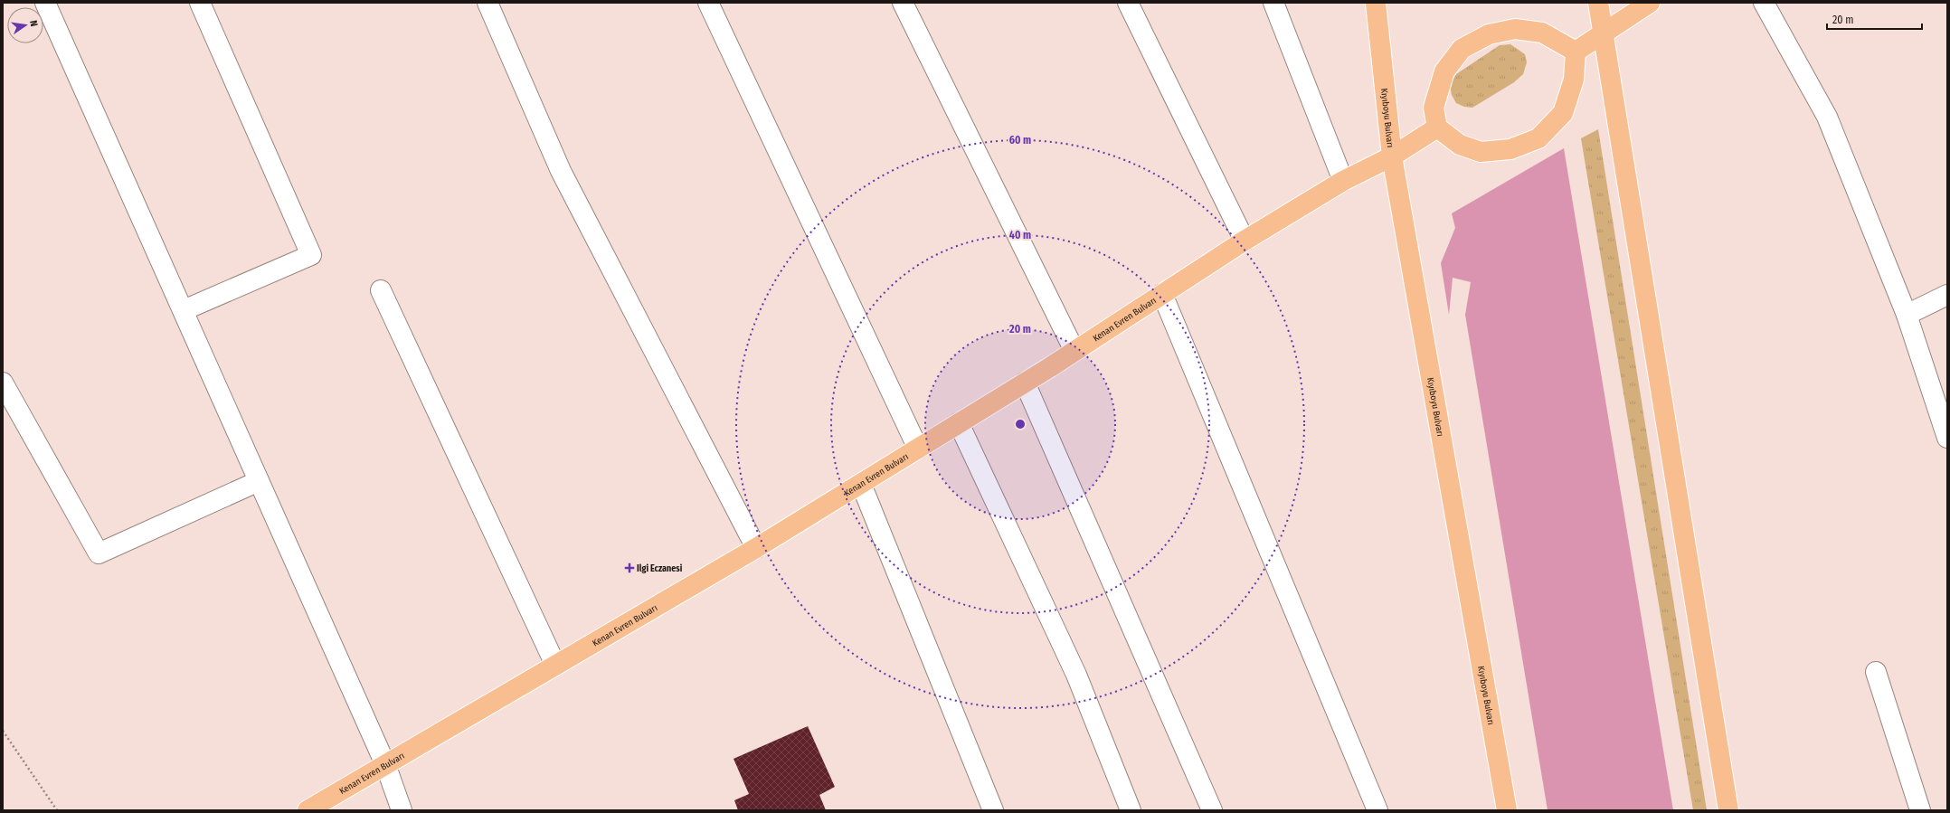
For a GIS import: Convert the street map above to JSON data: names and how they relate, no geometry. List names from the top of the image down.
{
  "streets": {
    "main road": ["Kıyıboyu Bulvarı", "Kenan Evren Bulvarı"]
  },
  "crossings": [
    ["Kıyıboyu Bulvarı", "Kenan Evren Bulvarı"]
  ],
  "places": {
    "health": ["Ilgi Eczanesi"]
  },
  "scale_bar": "20 m",
  "north": "right",
  "rings": ["60 m", "40 m", "20 m"]
}
